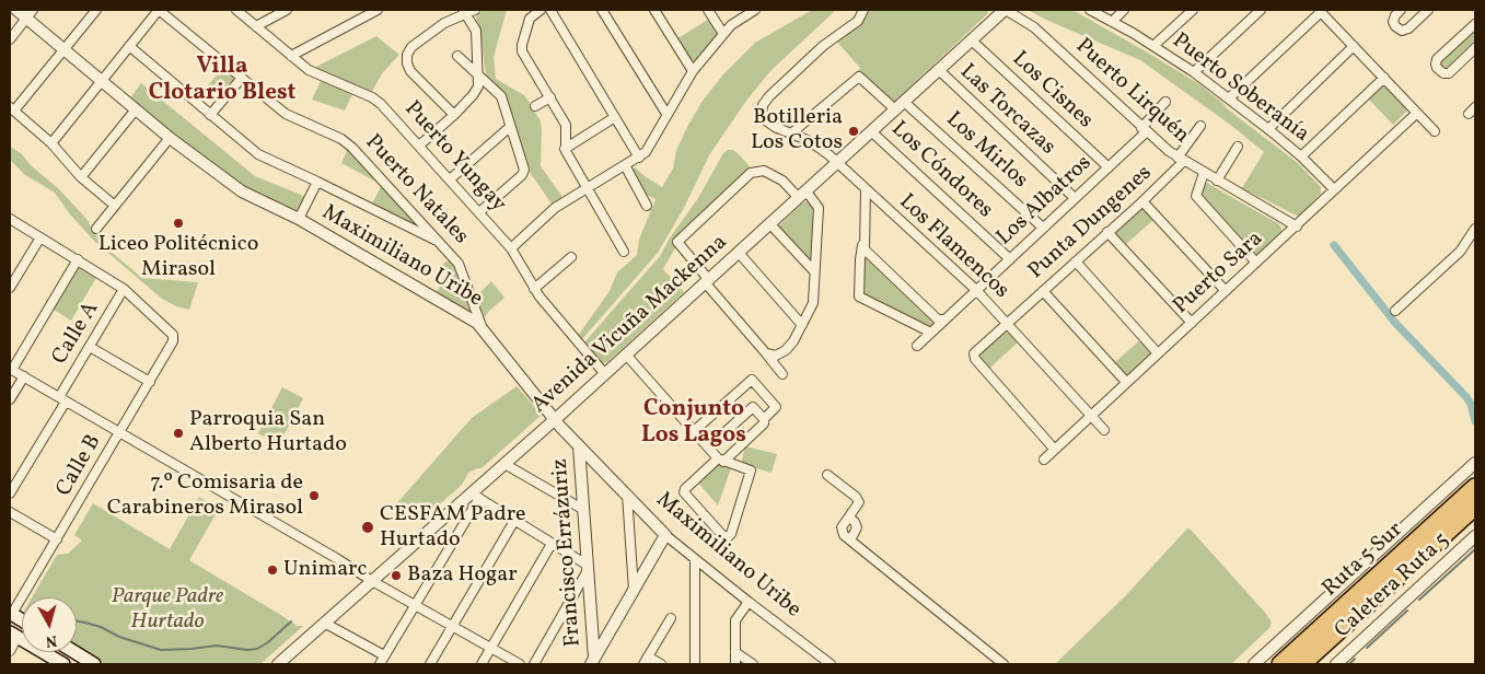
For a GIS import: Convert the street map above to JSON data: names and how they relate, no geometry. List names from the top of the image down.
{
  "streets": {
    "highway": ["Ruta 5 Sur"],
    "street": [
      "Puerto Soberanía",
      "Los Cisnes",
      "Puerto Lirquén",
      "Las Torcazas",
      "Los Mirlos",
      "Puerto Yungay",
      "Los Cóndores",
      "Puerto Natales",
      "Los Albatros",
      "Punta Dungenes",
      "Los Flamencos",
      "Maximiliano Uribe",
      "Puerto Sara",
      "Avenida Vicuña Mackenna",
      "Calle A",
      "Calle B",
      "Francisco Errázuriz",
      "Caletera Ruta 5"
    ]
  },
  "crossings": [
    ["Puerto Soberanía", "Puerto Sara"],
    ["Los Cisnes", "Los Albatros"],
    ["Los Cisnes", "Avenida Vicuña Mackenna"],
    ["Puerto Lirquén", "Los Albatros"],
    ["Puerto Lirquén", "Punta Dungenes"],
    ["Puerto Lirquén", "Puerto Sara"],
    ["Puerto Lirquén", "Avenida Vicuña Mackenna"],
    ["Las Torcazas", "Los Albatros"],
    ["Las Torcazas", "Avenida Vicuña Mackenna"],
    ["Los Mirlos", "Los Albatros"],
    ["Los Mirlos", "Avenida Vicuña Mackenna"],
    ["Puerto Yungay", "Avenida Vicuña Mackenna"],
    ["Los Cóndores", "Los Albatros"],
    ["Los Cóndores", "Avenida Vicuña Mackenna"],
    ["Puerto Natales", "Maximiliano Uribe"],
    ["Los Albatros", "Los Flamencos"],
    ["Punta Dungenes", "Los Flamencos"],
    ["Punta Dungenes", "Puerto Sara"],
    ["Los Flamencos", "Puerto Sara"],
    ["Los Flamencos", "Avenida Vicuña Mackenna"],
    ["Maximiliano Uribe", "Avenida Vicuña Mackenna"],
    ["Maximiliano Uribe", "Francisco Errázuriz"],
    ["Calle A", "Calle B"]
  ],
  "districts": ["Villa Clotario Blest", "Conjunto Los Lagos"],
  "parks": ["Parque Padre Hurtado"],
  "places": [
    "Botilleria Los Cotos",
    "Liceo Politécnico Mirasol",
    "Parroquia San Alberto Hurtado",
    "7.º Comisaria de Carabineros Mirasol",
    "CESFAM Padre Hurtado",
    "Unimarc",
    "Baza Hogar"
  ],
  "north": "bottom"
}
